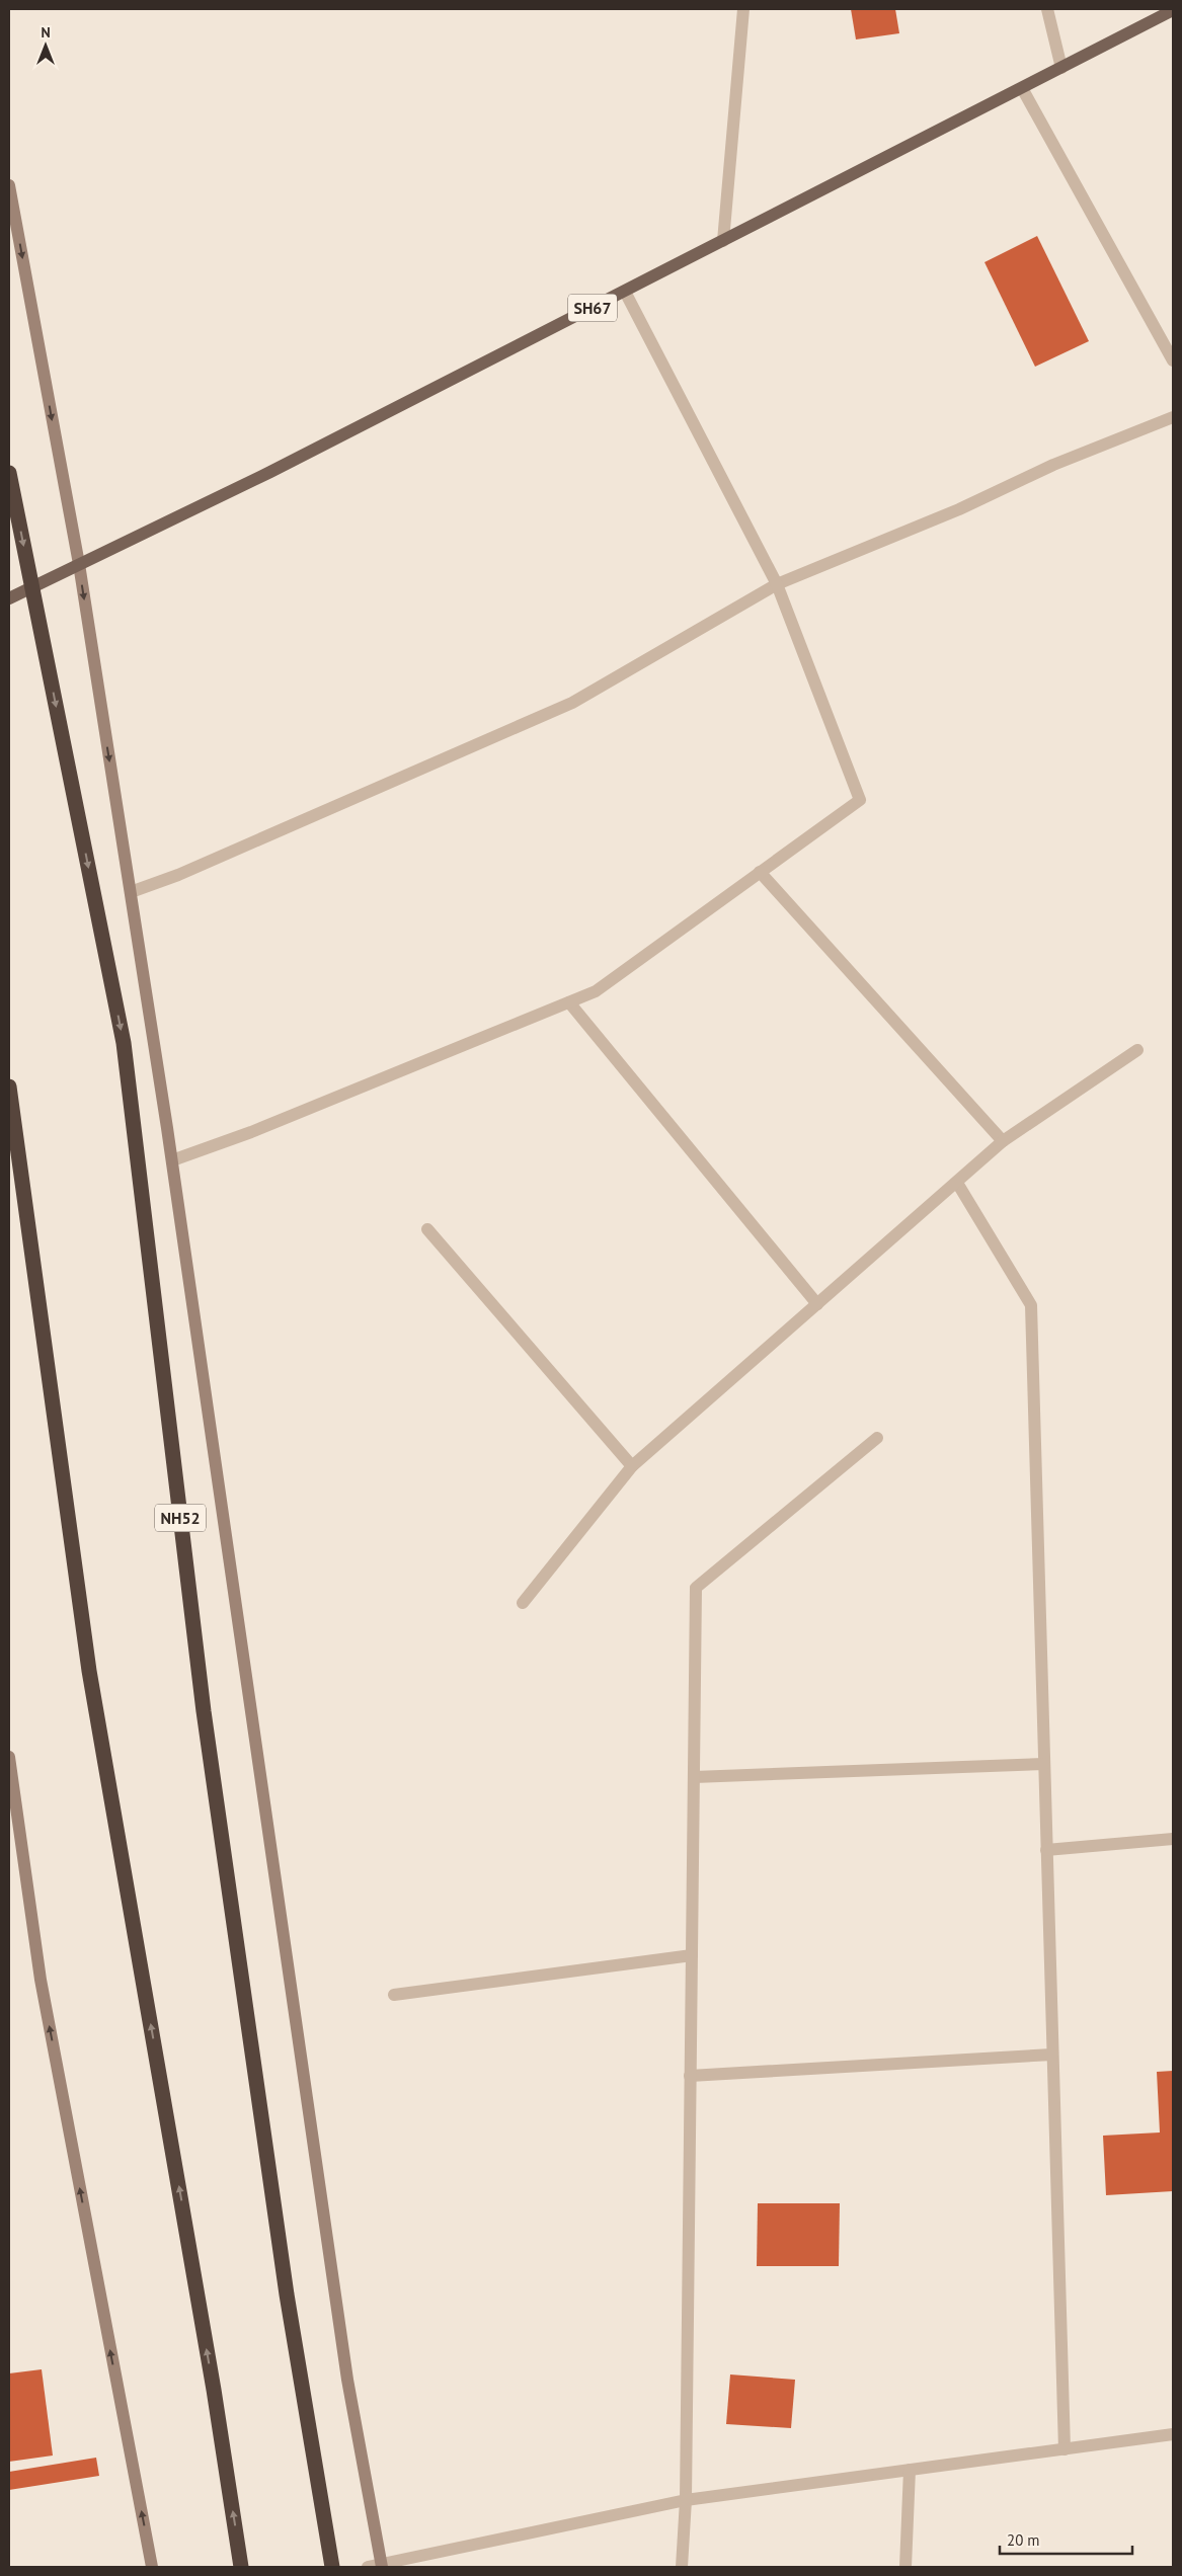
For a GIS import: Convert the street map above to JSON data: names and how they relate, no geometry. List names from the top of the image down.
{
  "streets": {
    "highway": ["NH52"],
    "main road": ["SH67"]
  },
  "scale_bar": "20 m",
  "north": "top"
}
